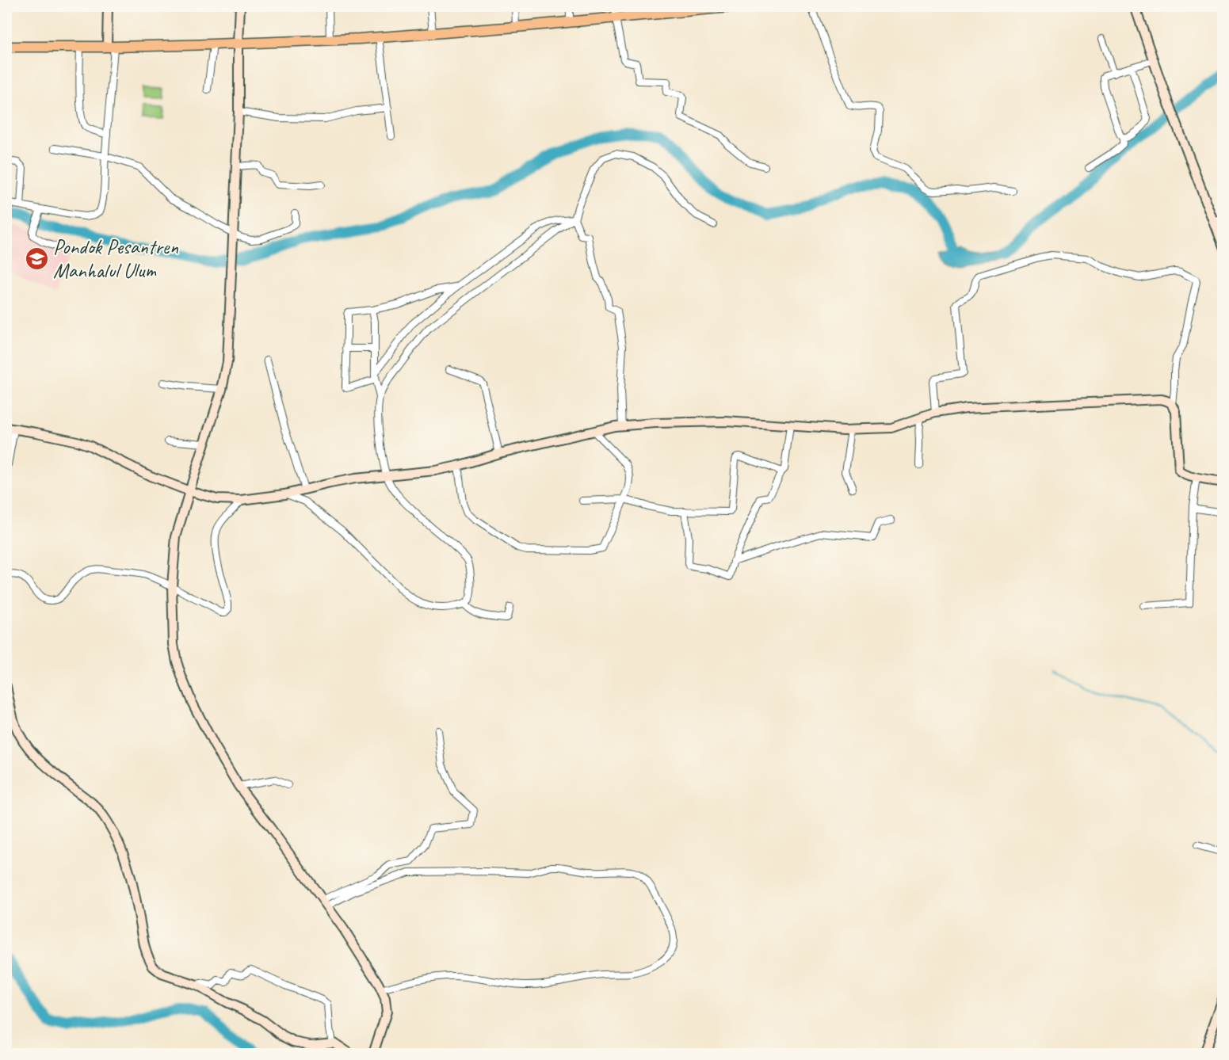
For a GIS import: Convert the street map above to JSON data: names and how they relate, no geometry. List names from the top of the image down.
{
  "places": {
    "school or university": ["Pondok Pesantren Manhalul Ulum"]
  }
}
